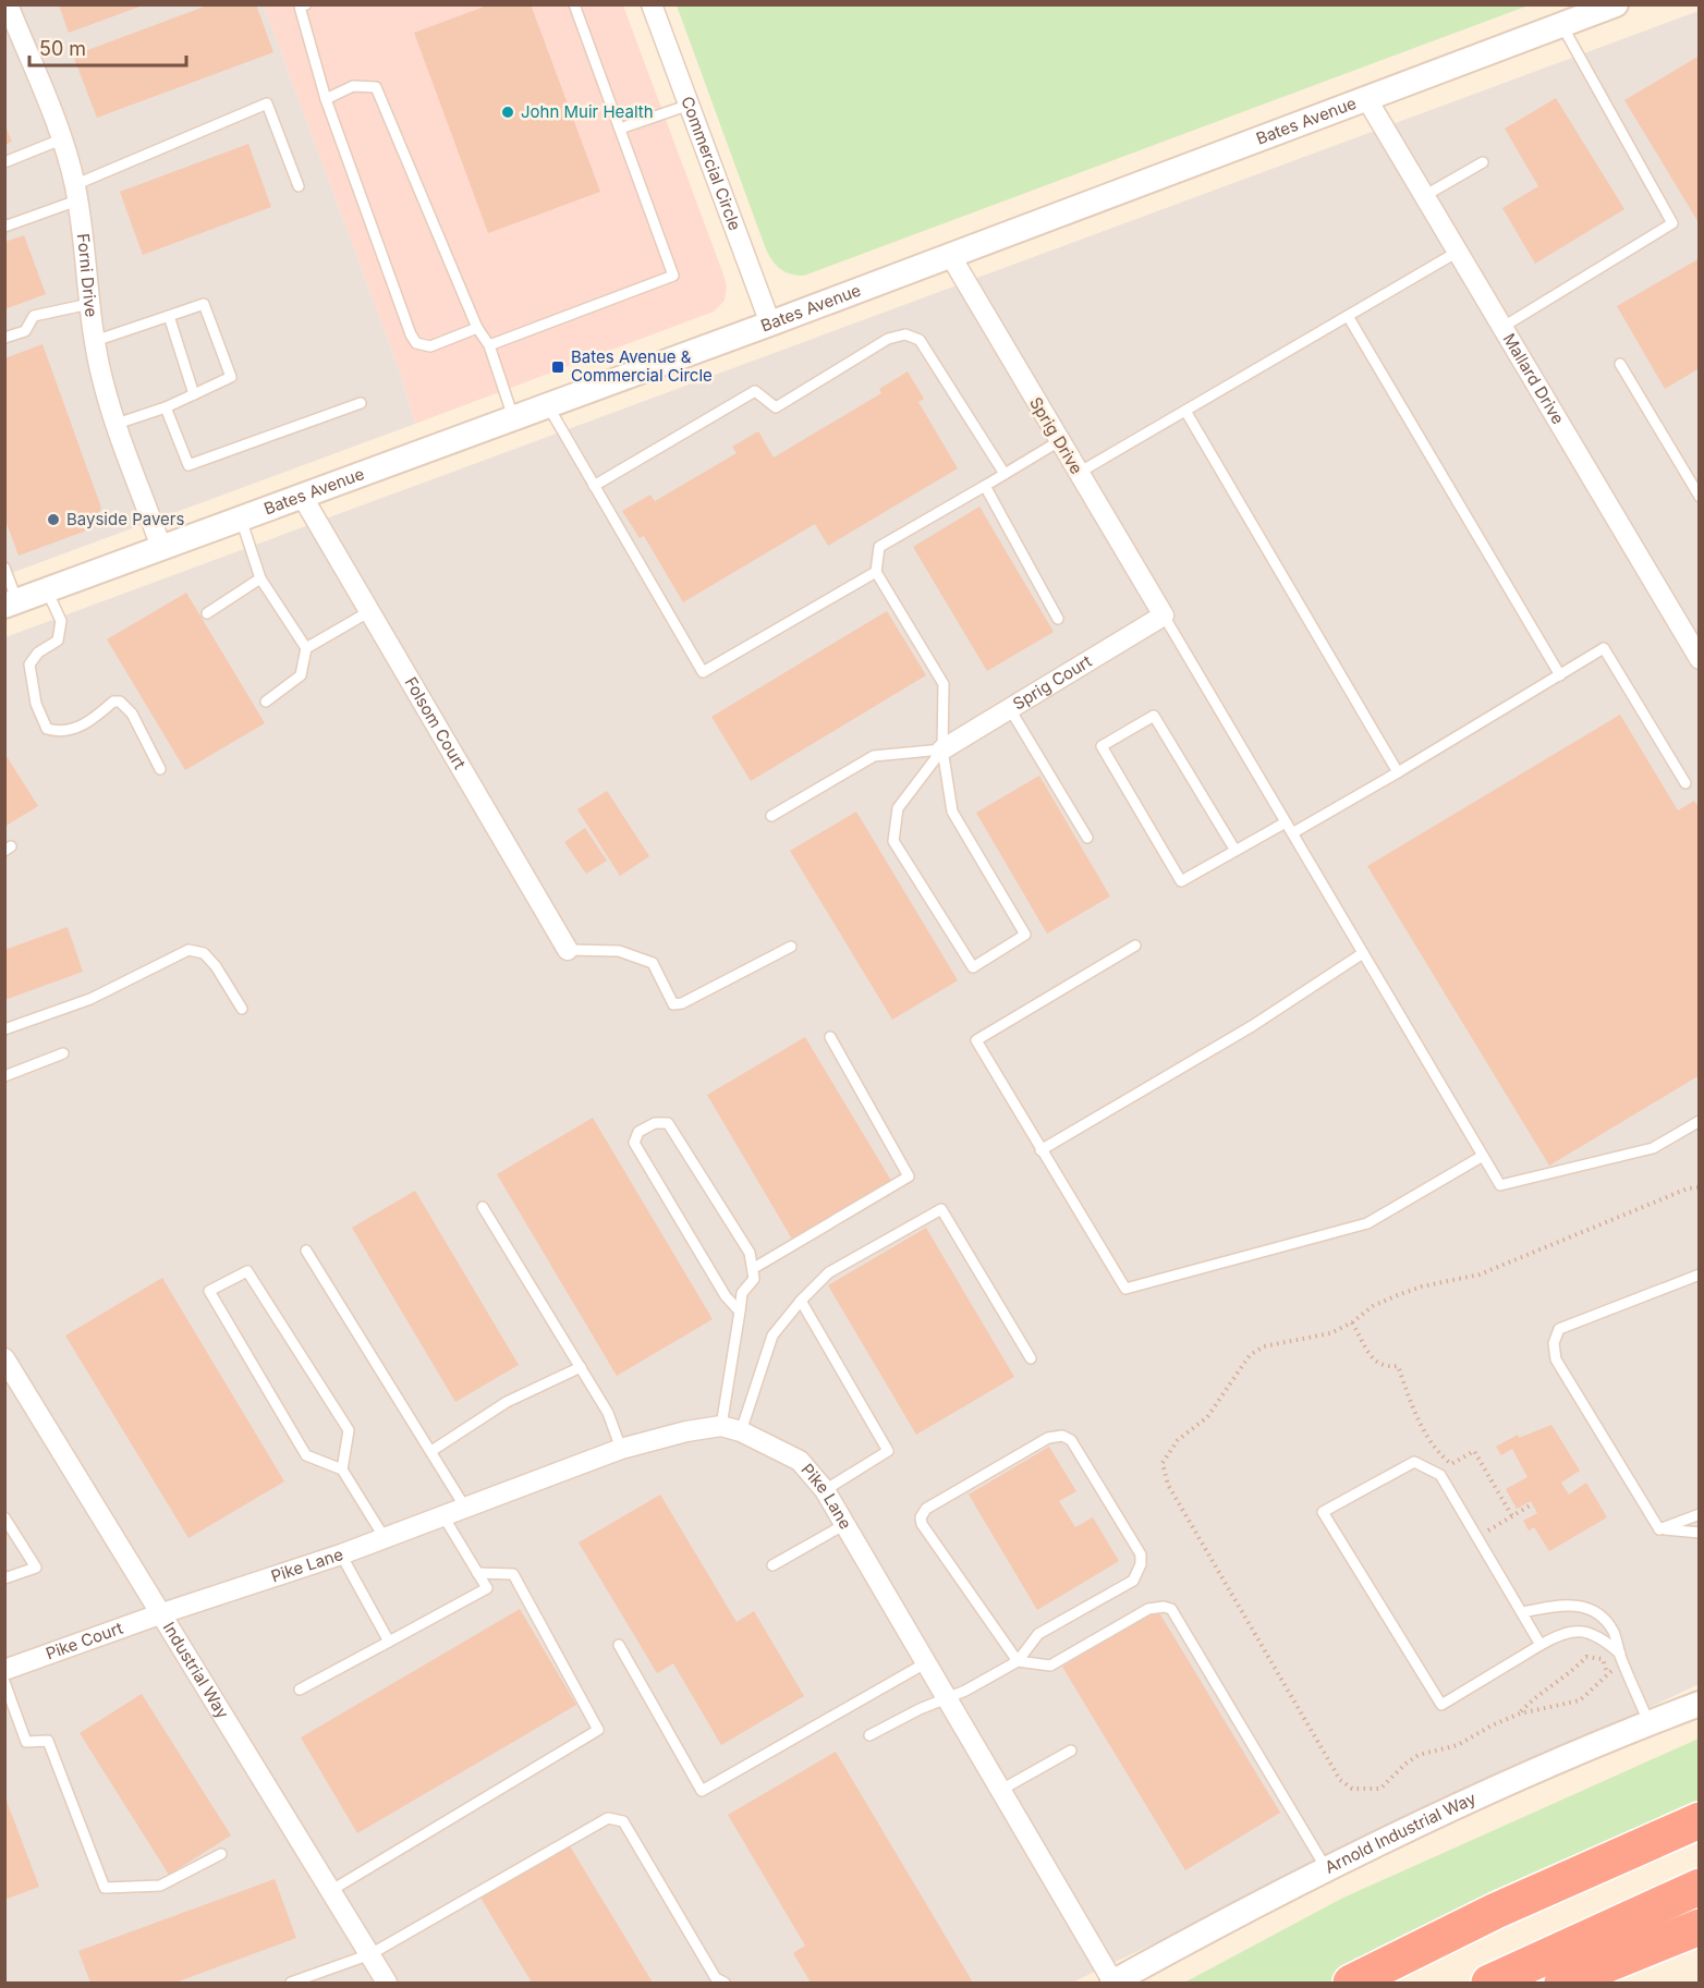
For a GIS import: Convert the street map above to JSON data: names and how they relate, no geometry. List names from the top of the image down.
{
  "streets": {
    "street": [
      "Bates Avenue",
      "Commercial Circle",
      "Forni Drive",
      "Mallard Drive",
      "Sprig Drive",
      "Sprig Court",
      "Folsom Court",
      "Pike Lane",
      "Pike Court",
      "Industrial Way",
      "Arnold Industrial Way"
    ]
  },
  "crossings": [
    ["Bates Avenue", "Commercial Circle"],
    ["Bates Avenue", "Forni Drive"],
    ["Bates Avenue", "Mallard Drive"],
    ["Bates Avenue", "Sprig Drive"],
    ["Bates Avenue", "Folsom Court"],
    ["Sprig Drive", "Sprig Court"],
    ["Pike Lane", "Pike Court"],
    ["Pike Lane", "Industrial Way"],
    ["Pike Lane", "Arnold Industrial Way"],
    ["Pike Court", "Industrial Way"]
  ],
  "places": {
    "other": ["John Muir Health", "Bayside Pavers"],
    "transit": ["Bates Avenue & Commercial Circle"]
  },
  "scale_bar": "50 m"
}
